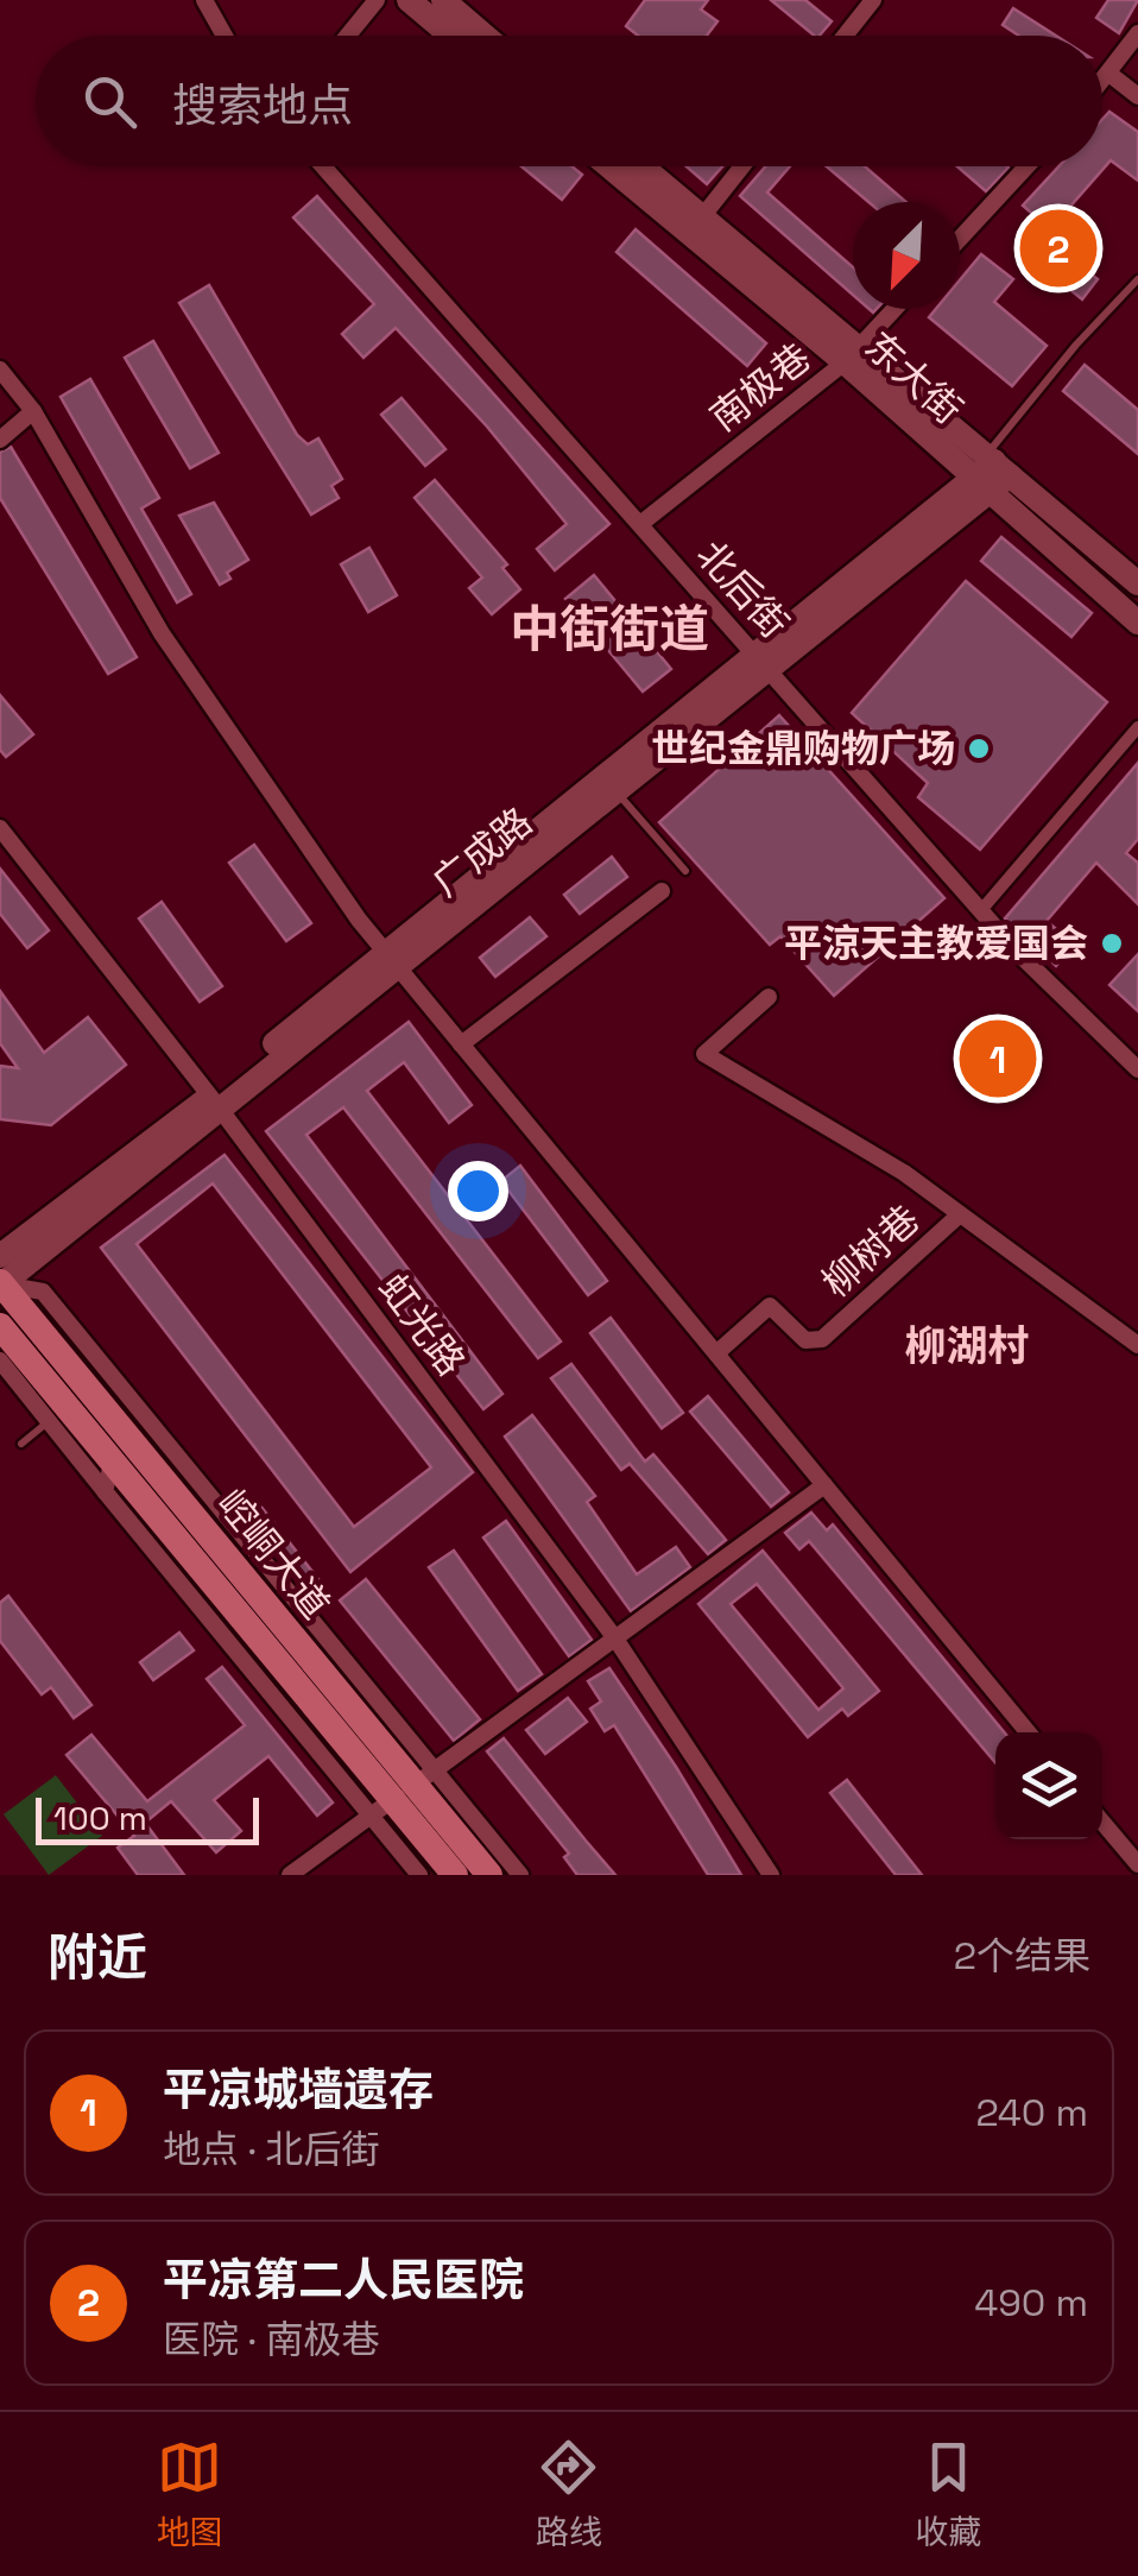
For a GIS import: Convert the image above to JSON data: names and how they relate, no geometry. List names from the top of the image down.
{
  "streets": {
    "main road": ["东大街", "广成路", "崆峒大道"],
    "street": [
      "南极巷",
      "北后街",
      "柳树巷",
      "虹光路"
    ]
  },
  "crossings": [
    ["东大街", "南极巷"],
    ["东大街", "广成路"],
    ["南极巷", "北后街"],
    ["北后街", "广成路"],
    ["广成路", "虹光路"],
    ["广成路", "崆峒大道"]
  ],
  "districts": ["中街街道", "柳湖村"],
  "places": ["世纪金鼎购物广场", "平涼天主教爱国会"],
  "scale_bar": "100 m",
  "north": "bottom left",
  "page": {
    "search": "搜索地点",
    "pins": ["2", "1"],
    "scale": "100 m",
    "heading": ["附近", "2个结果"],
    "list": [
      {
        "mark": "1",
        "name": "平凉城墙遗存",
        "note": "地点 · 北后街",
        "value": "240 m"
      },
      {
        "mark": "2",
        "name": "平凉第二人民医院",
        "note": "医院 · 南极巷",
        "value": "490 m"
      }
    ],
    "nav": ["地图", "路线", "收藏"]
  }
}
